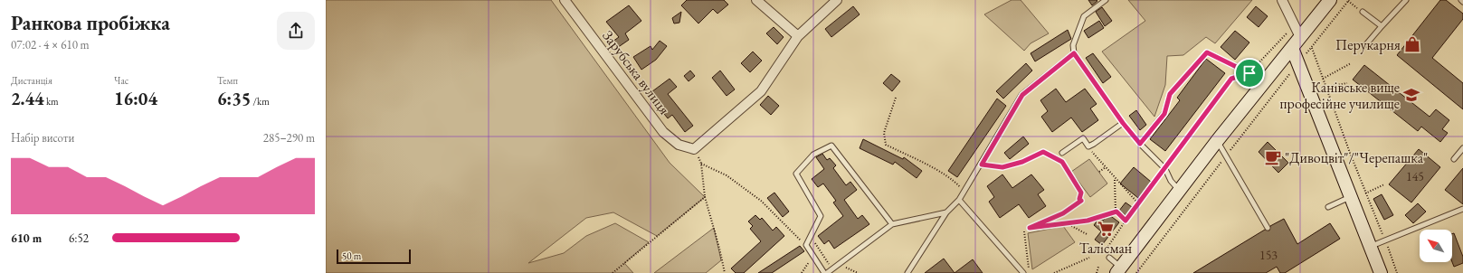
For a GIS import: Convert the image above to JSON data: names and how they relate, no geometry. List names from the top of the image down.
{
  "streets": {
    "street": ["Зарубська вулиця"]
  },
  "places": {
    "shop": ["Перукарня"],
    "school or university": ["Канівське вище професійне училище"],
    "cafe": ["\"Дивоцвіт\"/\"Черепашка\""],
    "supermarket": ["Талісман"]
  },
  "house_numbers": ["145", "153"],
  "scale_bar": "50 m",
  "north": "top left",
  "page": {
    "heading": ["Ранкова пробіжка", "07:02 · 4 × 610 m"],
    "stats": [
      ["Дистанція", "2.44 km"],
      ["Час", "16:04"],
      ["Темп", "6:35 /km"]
    ],
    "chart": ["Набір висоти", "285–290 m"],
    "list": [
      {
        "name": "610 m",
        "note": "6:52"
      }
    ],
    "scale": "50 m"
  }
}
